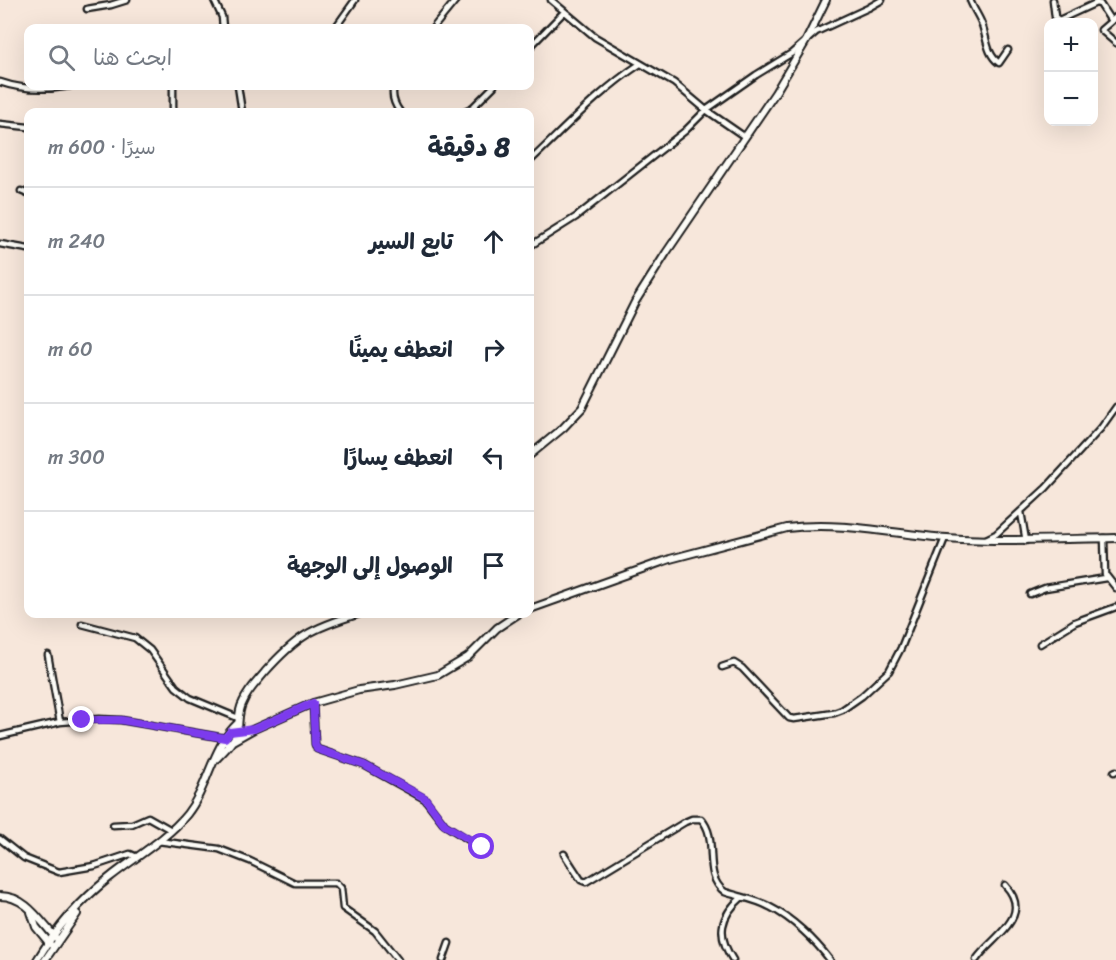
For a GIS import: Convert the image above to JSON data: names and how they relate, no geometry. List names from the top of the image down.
{
  "page": {
    "map_buttons": ["+", "−"],
    "search": "ابحث هنا",
    "heading": ["8 دقيقة", "سيرًا · 600 m"],
    "list": [
      ["تابع السير", "240 m"],
      ["انعطف يمينًا", "60 m"],
      ["انعطف يسارًا", "300 m"],
      "الوصول إلى الوجهة"
    ]
  }
}
